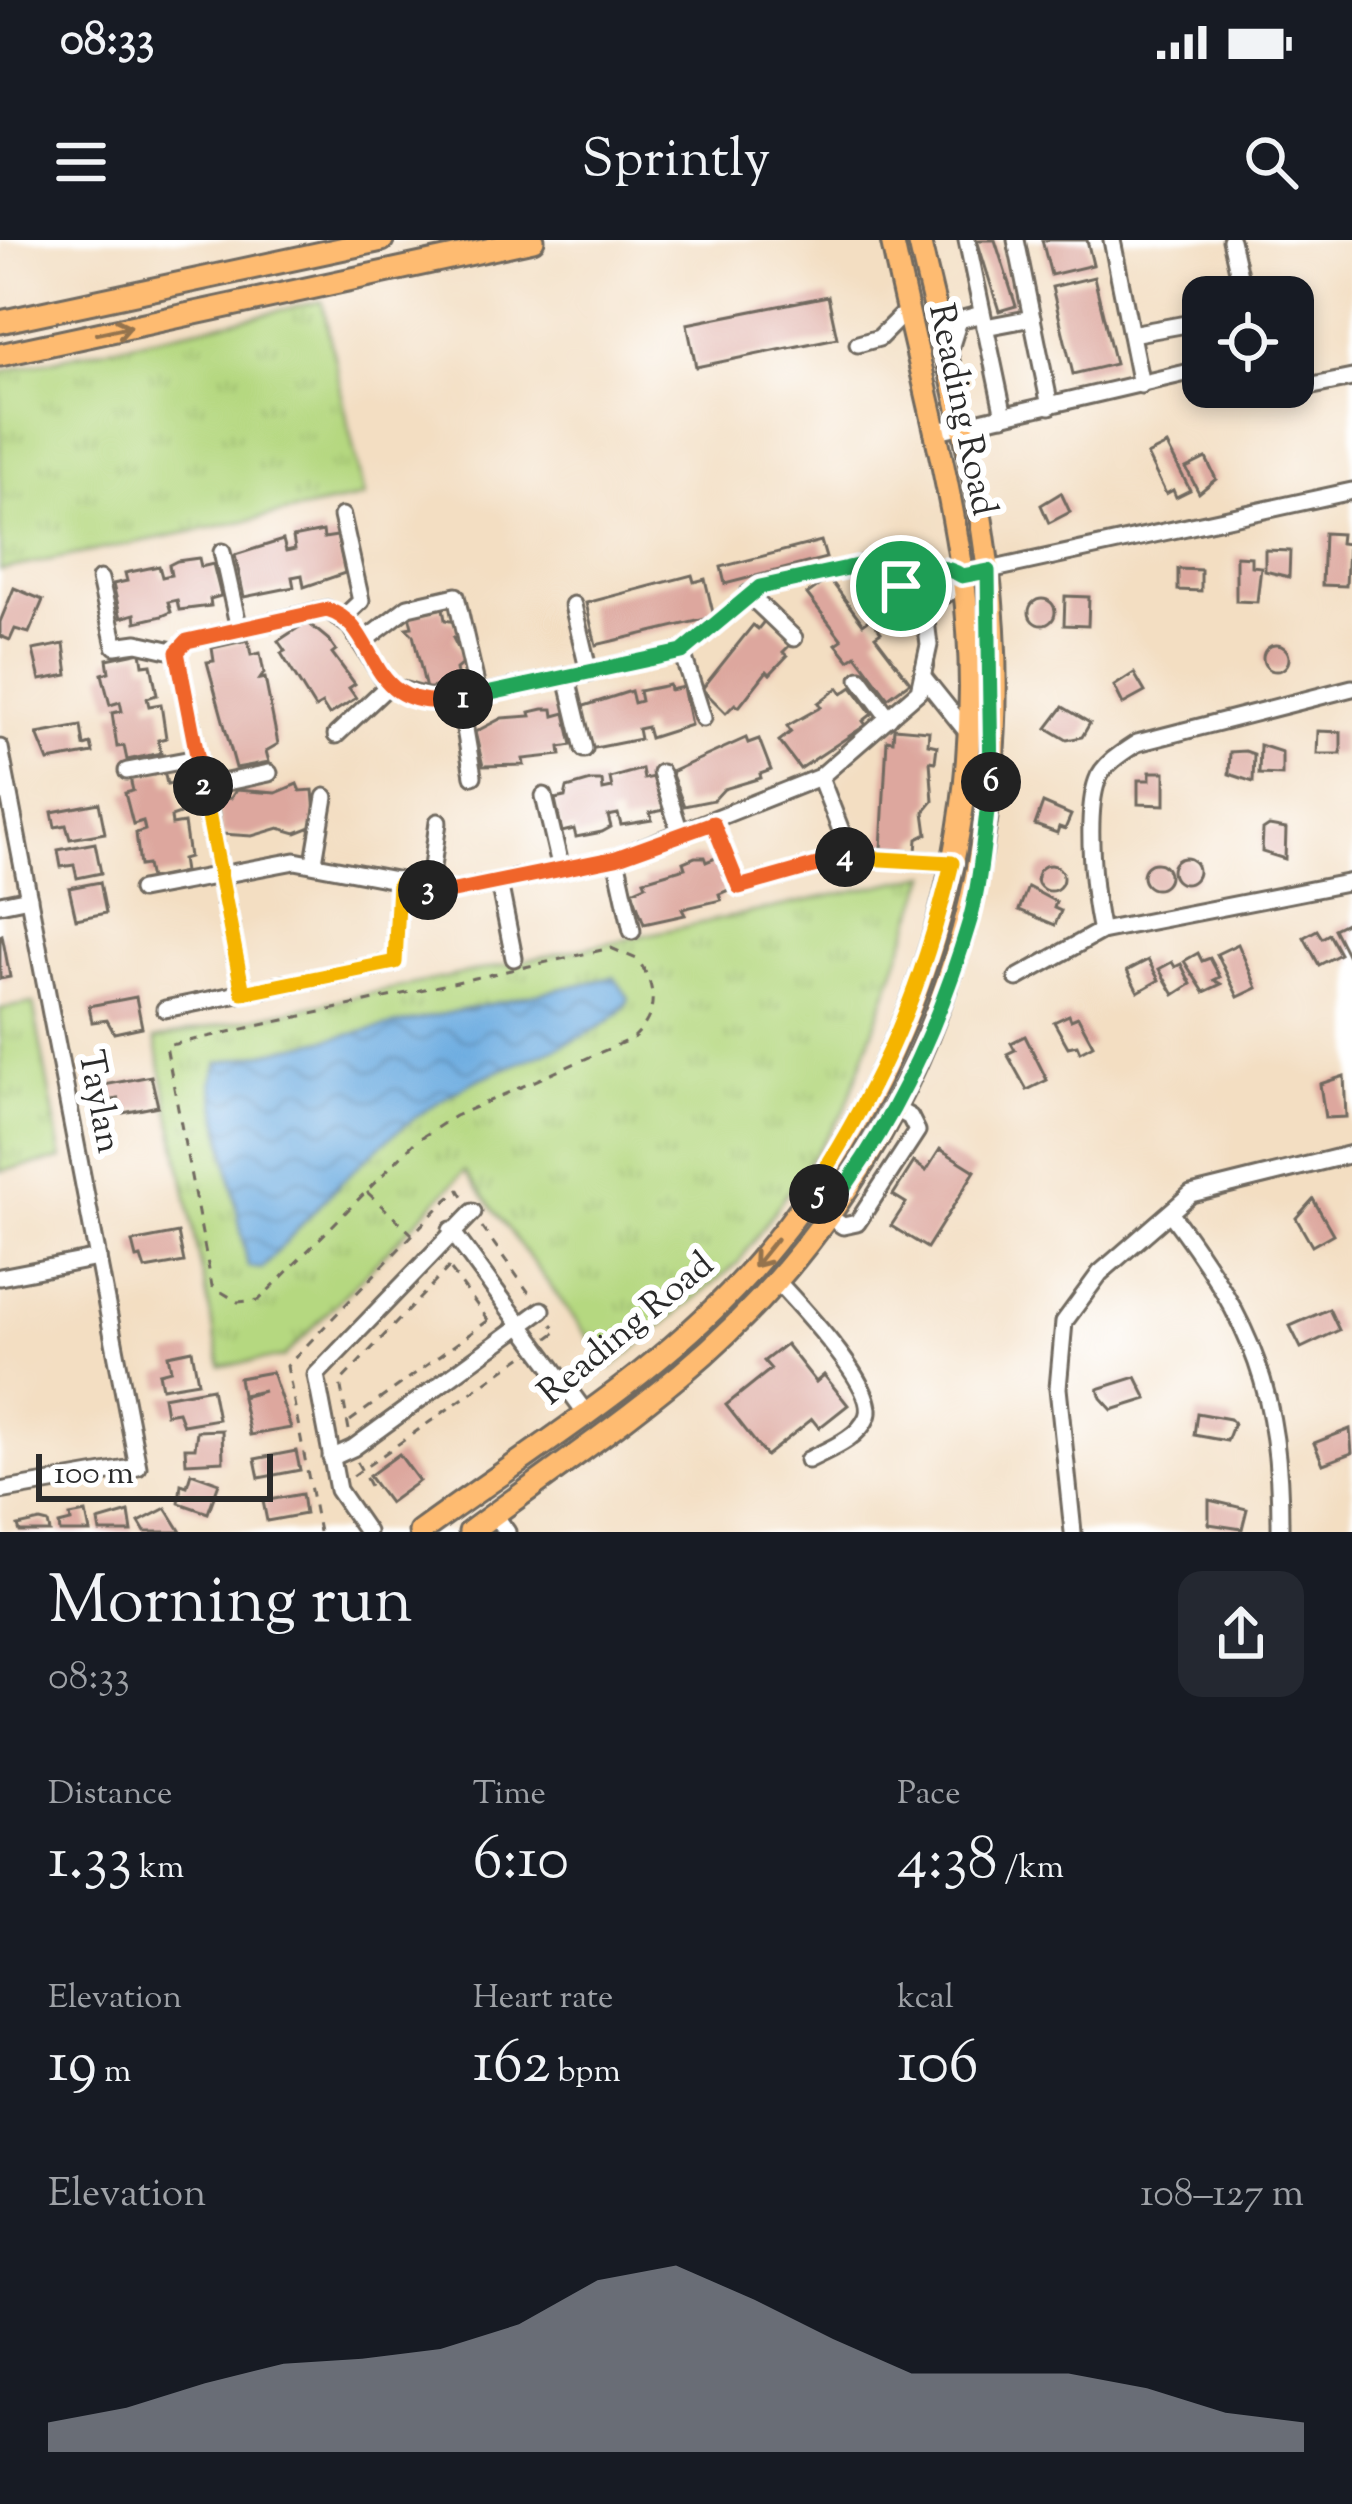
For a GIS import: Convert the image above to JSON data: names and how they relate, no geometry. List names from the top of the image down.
{
  "streets": {
    "main road": ["Reading Road"],
    "street": ["Taylan"]
  },
  "scale_bar": "100 m",
  "page": {
    "status": "08:33",
    "header": "Sprintly",
    "pins": [
      "1",
      "6",
      "2",
      "4",
      "3",
      "5"
    ],
    "scale": "100 m",
    "heading": ["Morning run", "08:33"],
    "stats": [
      ["Distance", "1.33 km"],
      ["Time", "6:10"],
      ["Pace", "4:38 /km"],
      ["Elevation", "19 m"],
      ["Heart rate", "162 bpm"],
      ["kcal", "106"]
    ],
    "chart": ["Elevation", "108–127 m"]
  }
}
